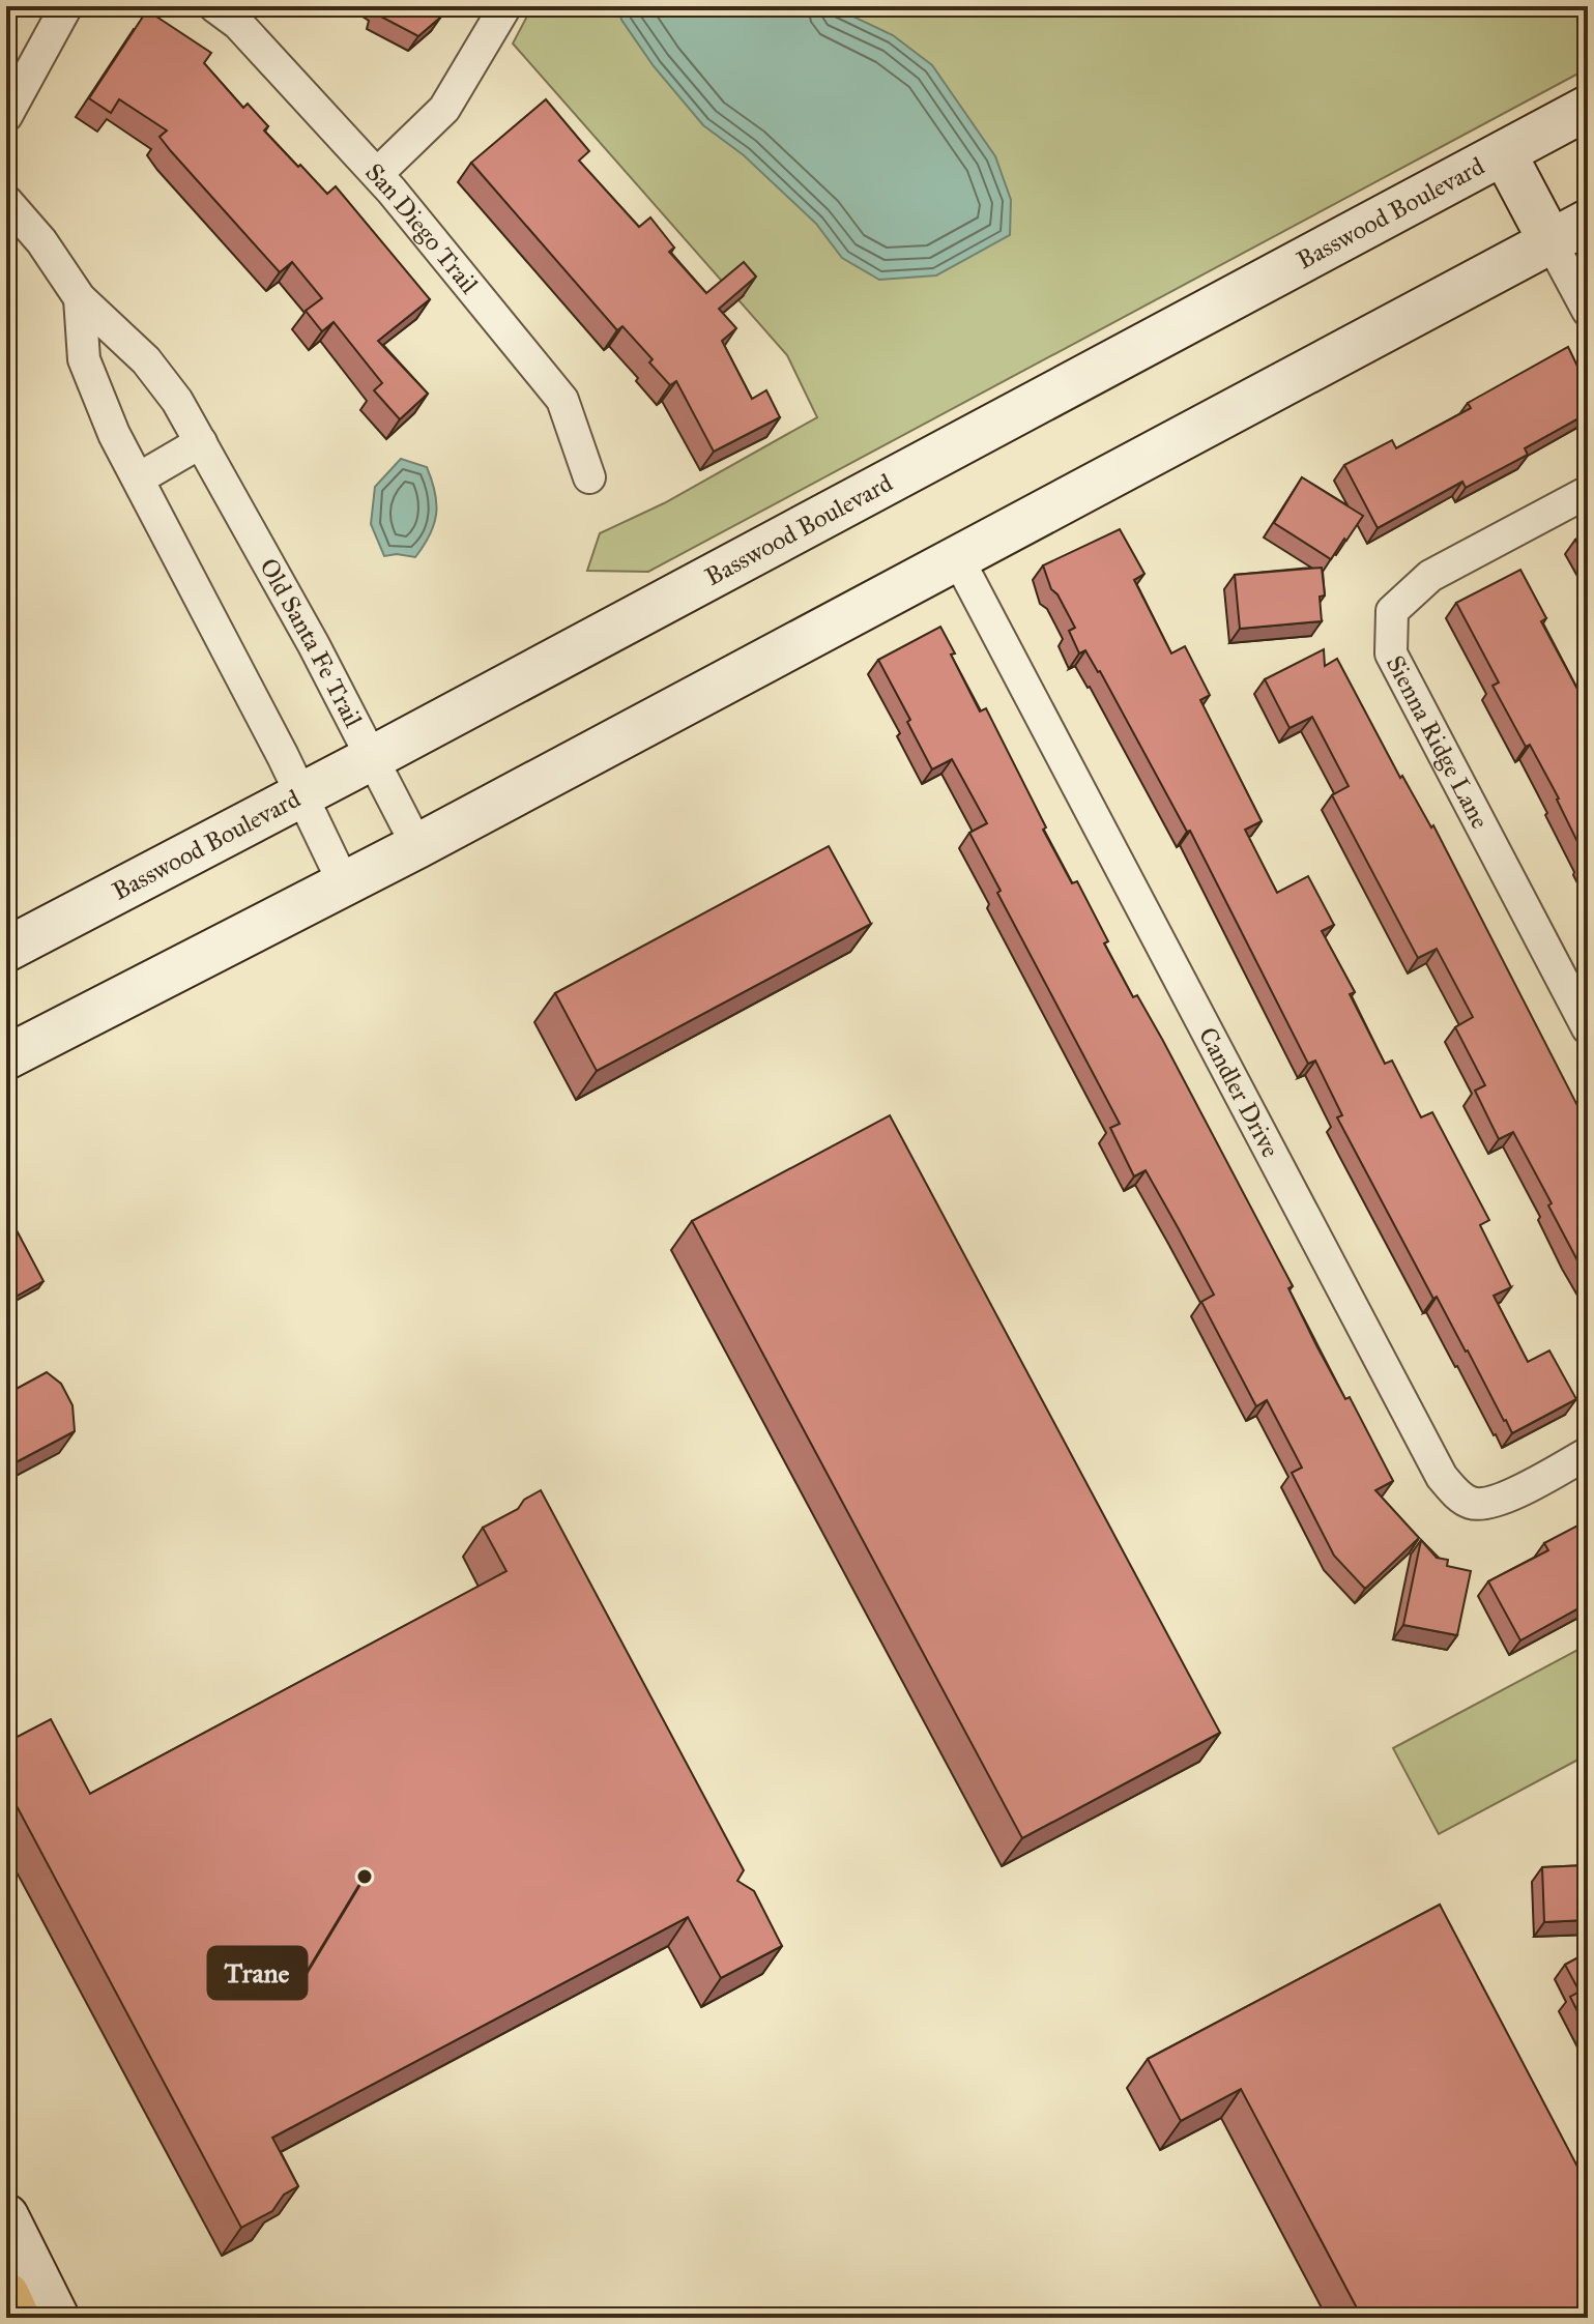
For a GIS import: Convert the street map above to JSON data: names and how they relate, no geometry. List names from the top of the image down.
{
  "streets": {
    "main road": ["Basswood Boulevard"],
    "street": [
      "San Diego Trail",
      "Old Santa Fe Trail",
      "Sienna Ridge Lane",
      "Candler Drive"
    ]
  },
  "crossings": [
    ["Basswood Boulevard", "Old Santa Fe Trail"]
  ],
  "places": ["Trane"]
}
